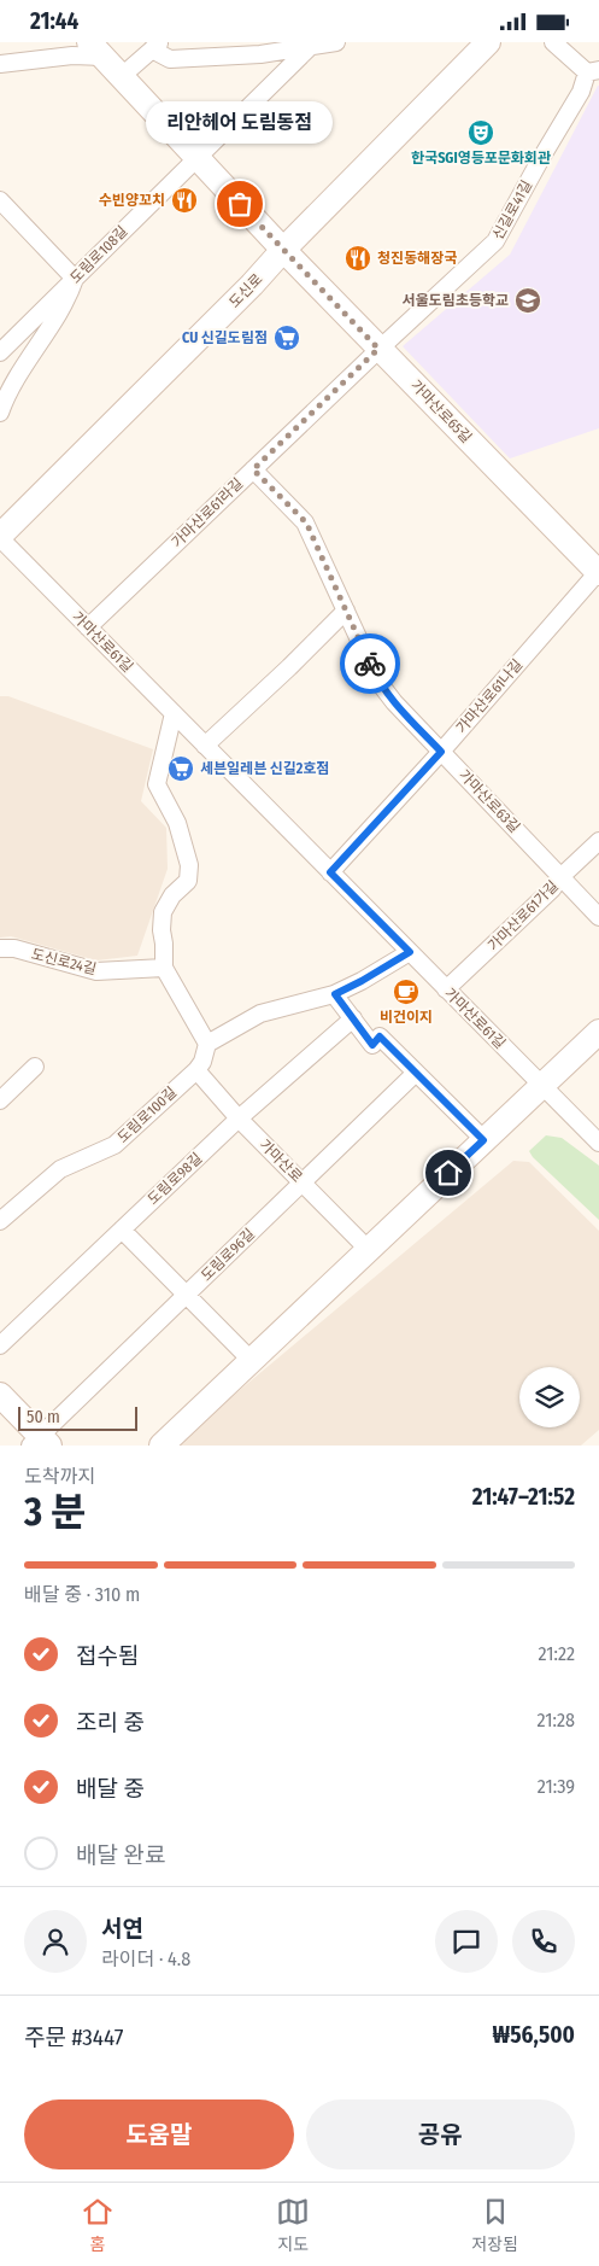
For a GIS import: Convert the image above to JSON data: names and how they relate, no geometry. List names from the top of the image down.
{
  "streets": {
    "main road": ["도신로", "가마산로65길"],
    "street": [
      "신길로41길",
      "도림로108길",
      "가마산로61라길",
      "가마산로61길",
      "가마산로61나길",
      "가마산로63길",
      "가마산로61가길",
      "도신로24길",
      "도림로100길",
      "가마산로",
      "도림로98길",
      "도림로96길"
    ]
  },
  "crossings": [
    ["신길로41길", "가마산로65길"],
    ["신길로41길", "가마산로61라길"],
    ["도림로108길", "가마산로65길"],
    ["도신로", "가마산로65길"],
    ["도신로", "가마산로61길"],
    ["가마산로65길", "가마산로61라길"],
    ["가마산로65길", "가마산로61나길"],
    ["가마산로61라길", "가마산로61길"],
    ["가마산로61라길", "가마산로63길"],
    ["가마산로61길", "가마산로61나길"],
    ["가마산로61길", "가마산로61가길"],
    ["가마산로61나길", "가마산로63길"],
    ["가마산로63길", "가마산로61가길"],
    ["도림로100길", "가마산로"],
    ["가마산로", "도림로98길"],
    ["가마산로", "도림로96길"]
  ],
  "places": {
    "theatre": ["한국SGI영등포문화회관"],
    "restaurant": ["수빈양꼬치", "청진동해장국"],
    "other": ["리안헤어 도림동점"],
    "school or university": ["서울도림초등학교"],
    "supermarket": ["CU 신길도림점", "세븐일레븐 신길2호점"],
    "cafe": ["비건이지"]
  },
  "scale_bar": "50 m",
  "page": {
    "status": "21:44",
    "bubble": "리안헤어 도림동점",
    "scale": "50 m",
    "heading": ["3 분", "도착까지", "21:47–21:52"],
    "panel": [
      "서연",
      "라이더 · 4.8",
      "주문 #3447",
      "₩56,500"
    ],
    "bar": "배달 중 · 310 m",
    "list": [
      ["접수됨", "21:22"],
      ["조리 중", "21:28"],
      ["배달 중", "21:39"],
      "배달 완료"
    ],
    "buttons": ["도움말", "공유"],
    "tabs": ["홈", "지도", "저장됨"]
  }
}
